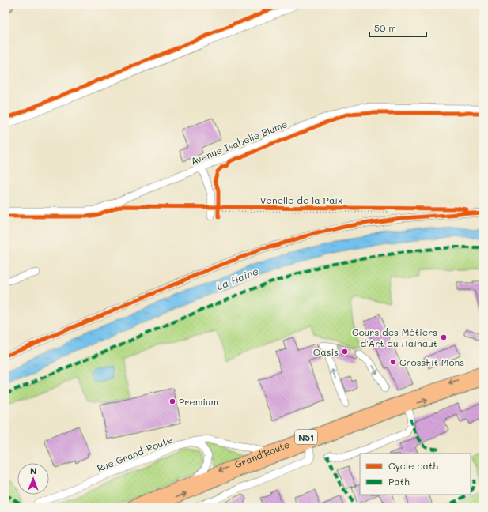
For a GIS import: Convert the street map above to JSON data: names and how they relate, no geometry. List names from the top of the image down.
{
  "streets": {
    "main road": ["N51", "Grand'Route"],
    "street": ["Avenue Isabelle Blume", "Rue Grand-Route"],
    "cycle path": ["Venelle de la Paix"]
  },
  "crossings": [
    ["Rue Grand-Route", "Grand'Route"]
  ],
  "water": ["La Haine"],
  "places": [
    "Cours des Métiers d'Art du Hainaut",
    "Oasis",
    "CrossFit Mons",
    "Premium"
  ],
  "legend": ["Cycle path", "Path"],
  "scale_bar": "50 m",
  "north": "top"
}
